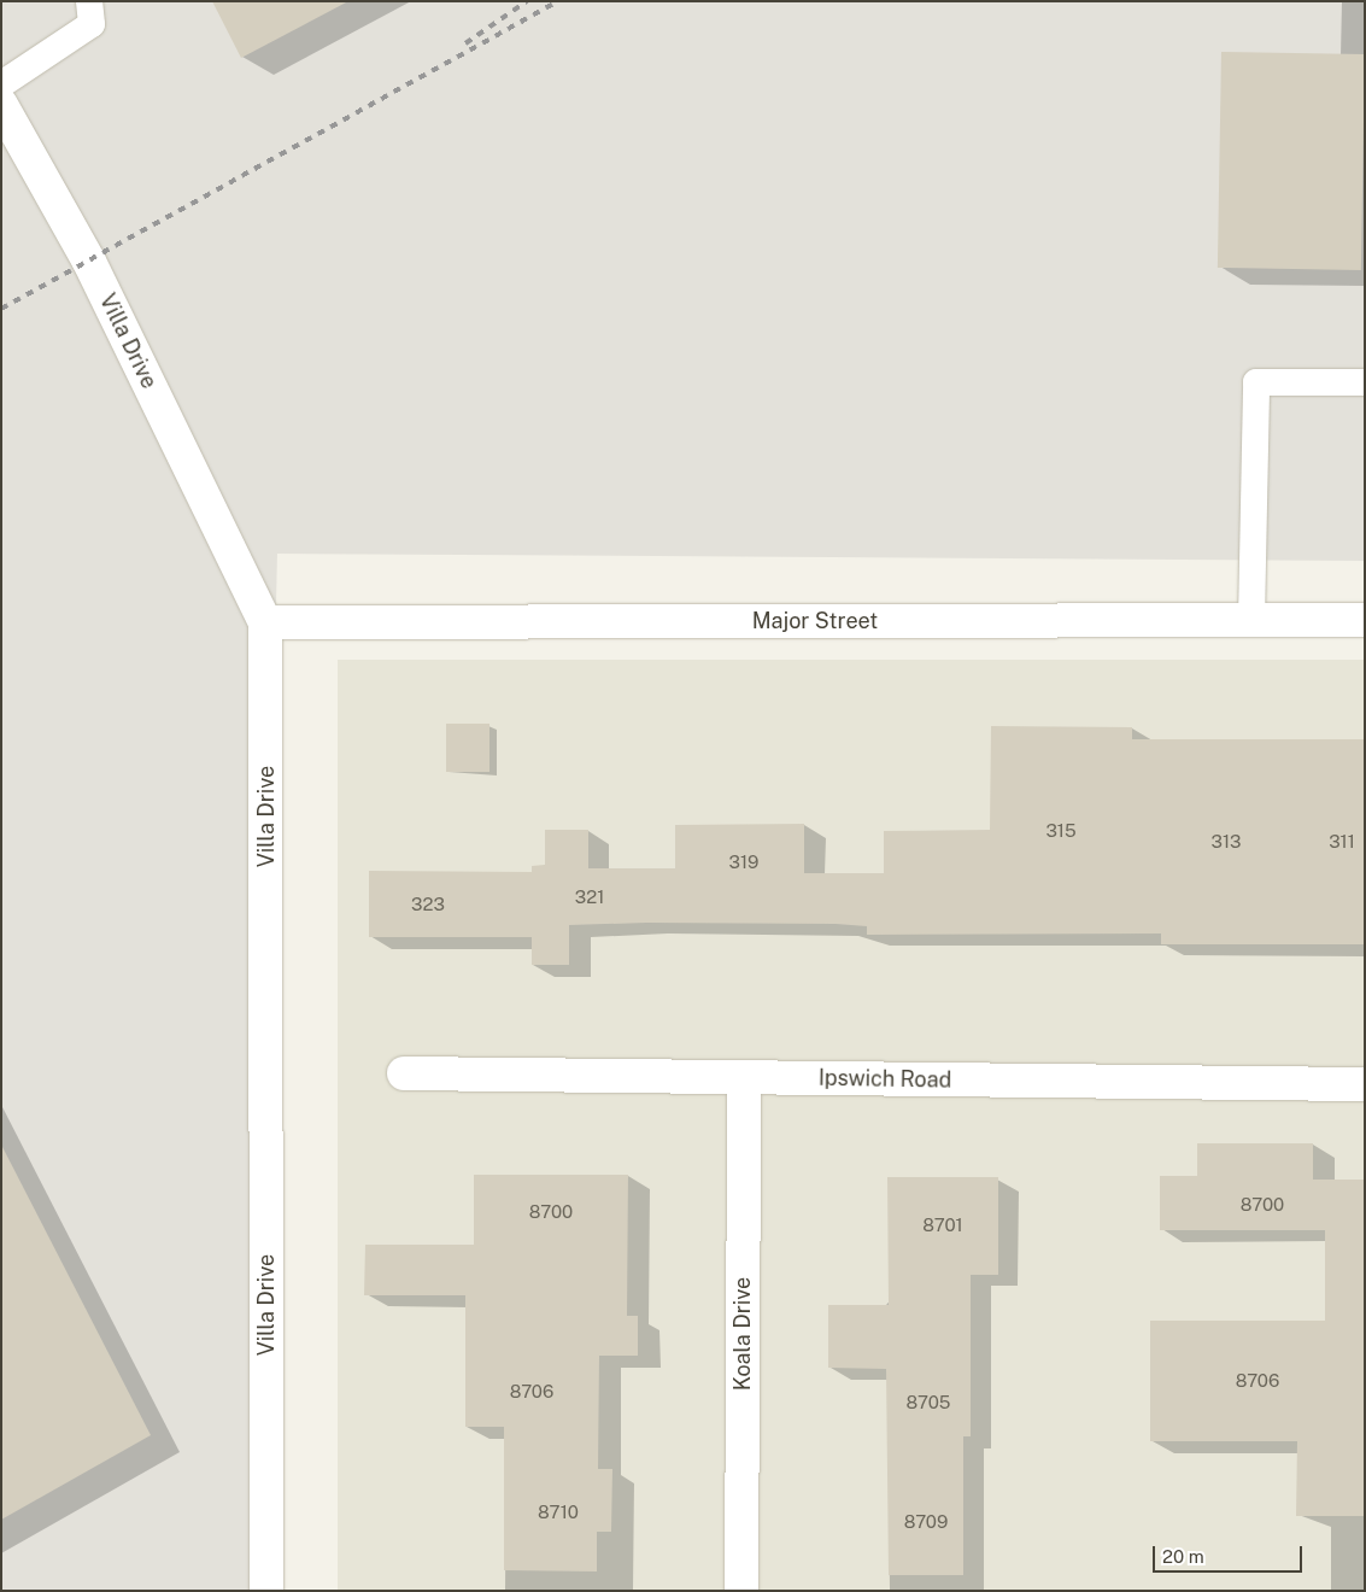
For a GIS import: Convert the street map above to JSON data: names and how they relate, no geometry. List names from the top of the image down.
{
  "streets": {
    "street": [
      "Villa Drive",
      "Major Street",
      "Ipswich Road",
      "Koala Drive"
    ]
  },
  "crossings": [
    ["Villa Drive", "Major Street"],
    ["Ipswich Road", "Koala Drive"]
  ],
  "house_numbers": [
    "315",
    "313",
    "311",
    "319",
    "321",
    "323",
    "8700",
    "8700",
    "8701",
    "8706",
    "8706",
    "8705",
    "8710",
    "8709"
  ],
  "scale_bar": "20 m"
}
